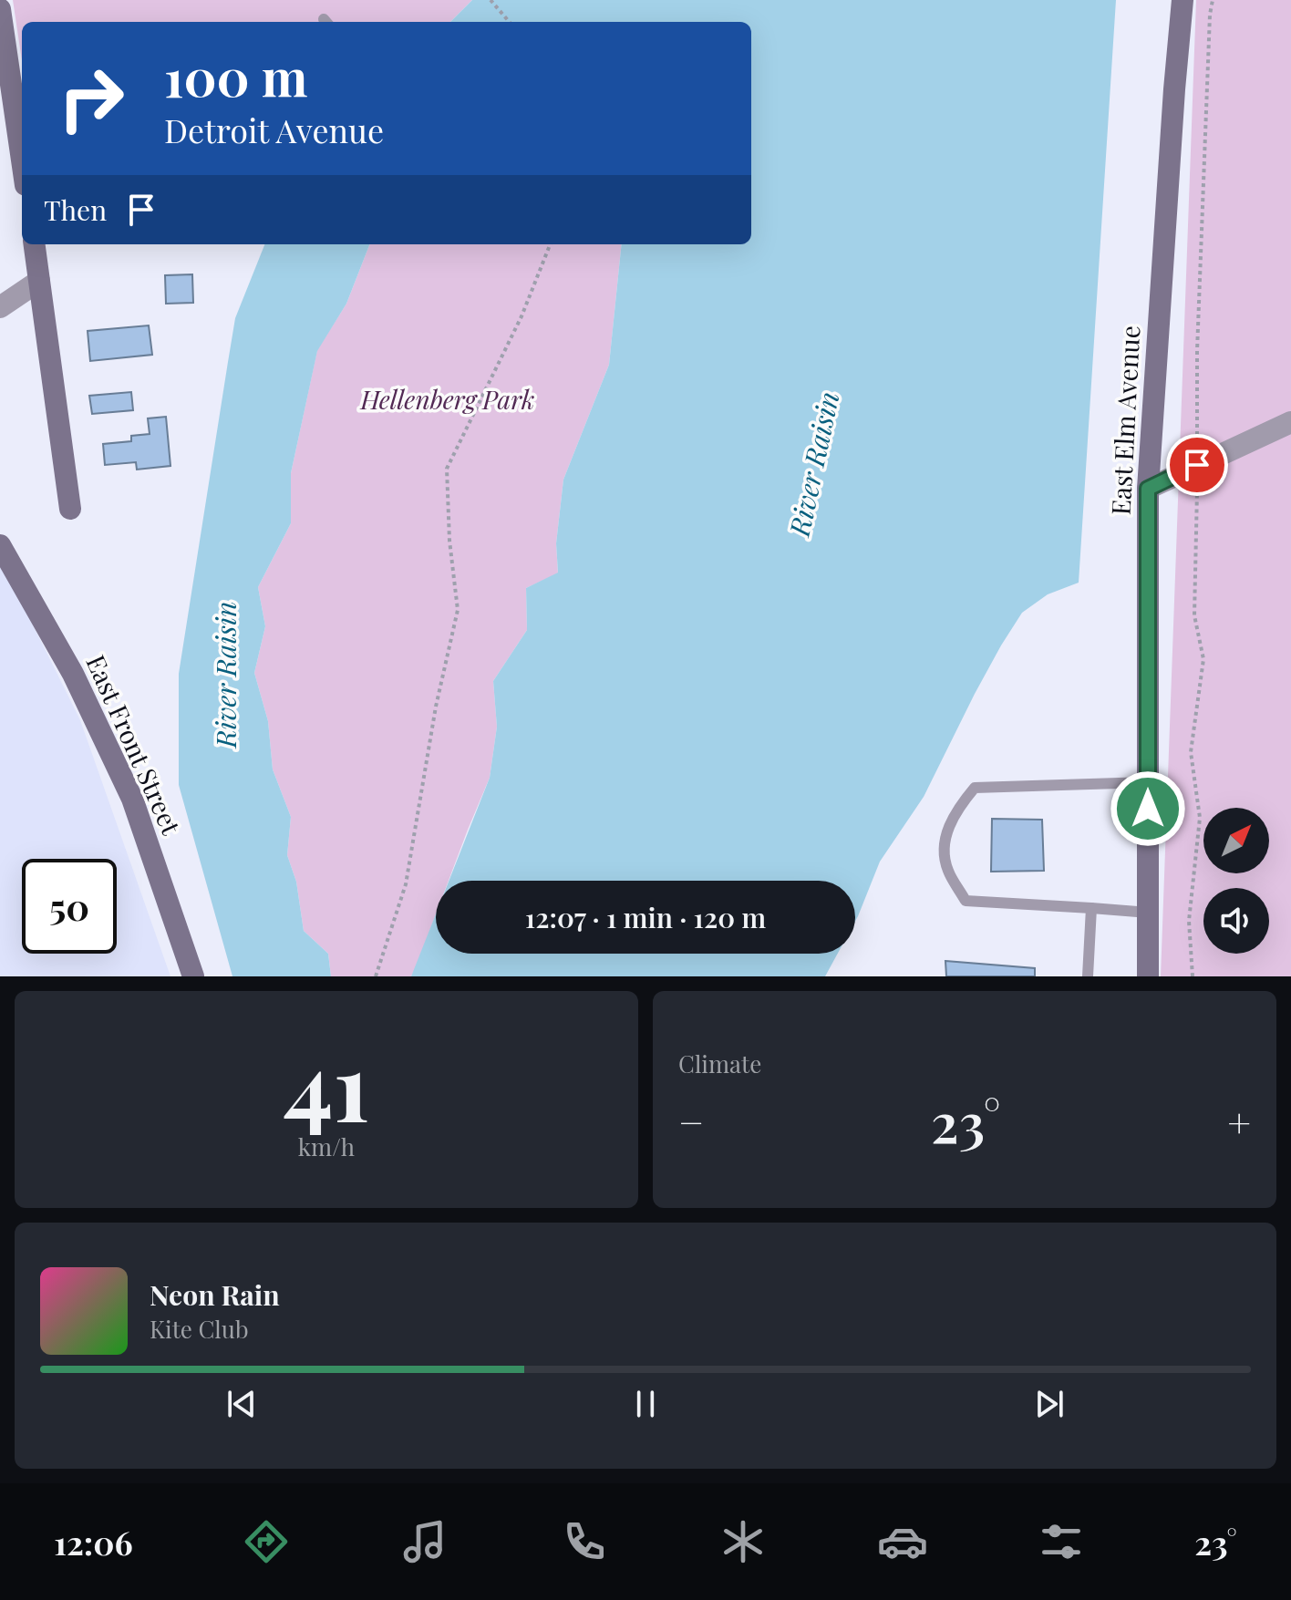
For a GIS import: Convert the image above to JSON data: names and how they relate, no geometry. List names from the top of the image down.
{
  "streets": {
    "main road": ["East Elm Avenue", "East Front Street"]
  },
  "water": ["River Raisin"],
  "parks": ["Hellenberg Park"],
  "north": "top right",
  "page": {
    "turn": ["100 m", "Detroit Avenue"],
    "then": "Then",
    "limit": "50",
    "trip": "12:07 · 1 min · 120 m",
    "tile": [
      ["41", "km/h"],
      "Climate"
    ],
    "heat": ["−", "23°", "+"],
    "song": ["Neon Rain", "Kite Club"],
    "tabs": ["12:06", "23°"]
  }
}
